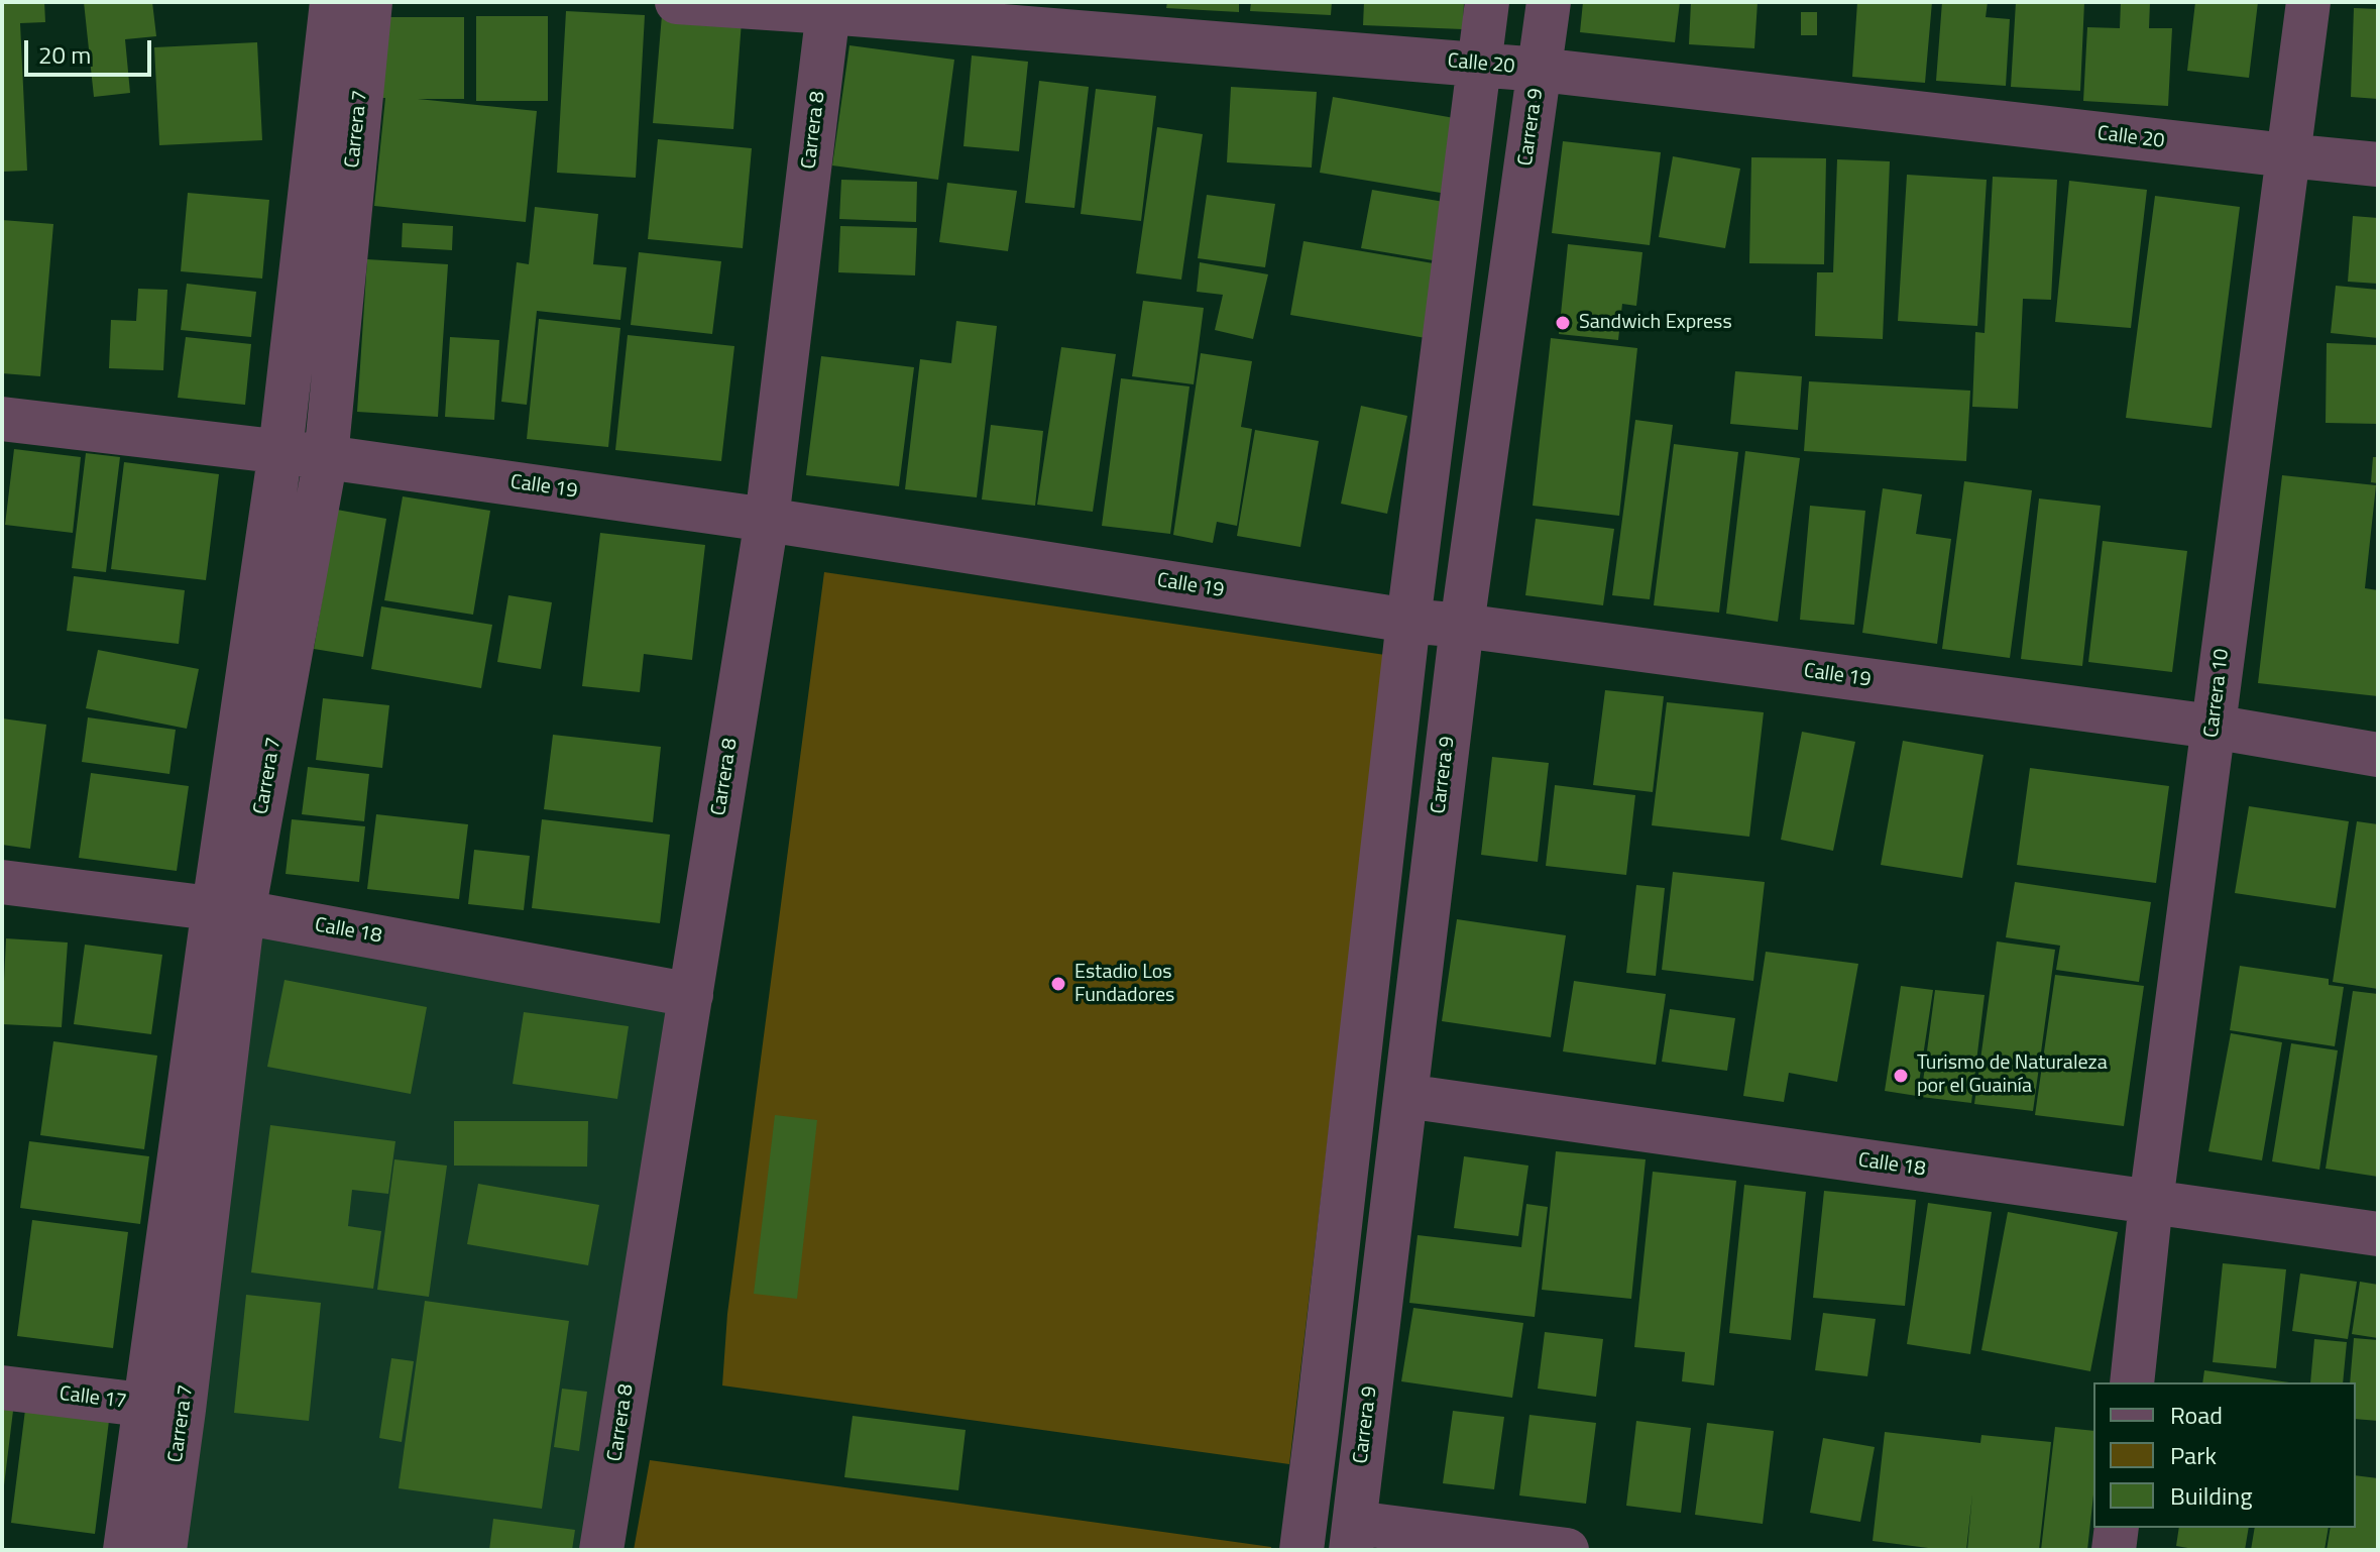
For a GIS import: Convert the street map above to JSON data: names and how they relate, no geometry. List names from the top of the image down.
{
  "streets": {
    "street": [
      "Calle 20",
      "Carrera 9",
      "Carrera 7",
      "Carrera 8",
      "Calle 19",
      "Carrera 10",
      "Calle 18",
      "Calle 17"
    ]
  },
  "crossings": [
    ["Calle 20", "Carrera 9"],
    ["Calle 20", "Carrera 8"],
    ["Calle 20", "Carrera 10"],
    ["Carrera 9", "Calle 19"],
    ["Carrera 9", "Calle 18"],
    ["Carrera 7", "Calle 19"],
    ["Carrera 7", "Calle 18"],
    ["Carrera 7", "Calle 17"],
    ["Carrera 8", "Calle 19"],
    ["Carrera 8", "Calle 18"],
    ["Calle 19", "Carrera 10"],
    ["Carrera 10", "Calle 18"]
  ],
  "places": ["Sandwich Express", "Estadio Los Fundadores", "Turismo de Naturaleza por el Guainía"],
  "legend": ["Road", "Park", "Building"],
  "scale_bar": "20 m"
}
